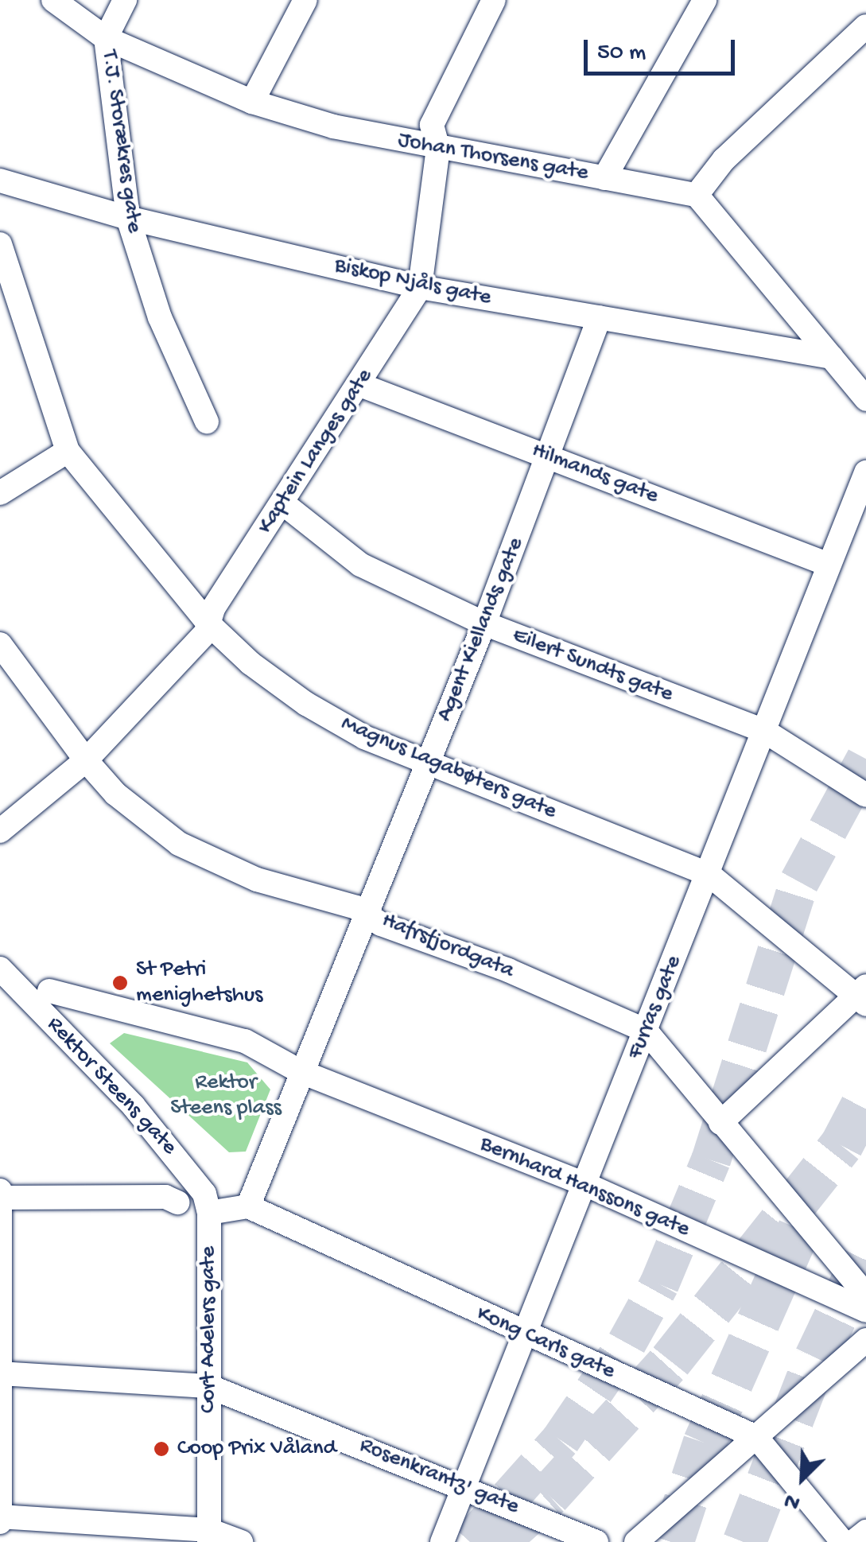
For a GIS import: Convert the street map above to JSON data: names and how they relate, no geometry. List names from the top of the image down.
{
  "streets": {
    "street": [
      "T.J. Storækres gate",
      "Johan Thorsens gate",
      "Biskop Njåls gate",
      "Kaptein Langes gate",
      "Hilmands gate",
      "Agent Kiellands gate",
      "Eilert Sundts gate",
      "Magnus Lagabøters gate",
      "Hafrsfjordgata",
      "Furras gate",
      "Rektor Steens gate",
      "Bernhard Hanssons gate",
      "Cort Adelers gate",
      "Kong Carls gate",
      "Rosenkrantz' gate"
    ]
  },
  "crossings": [
    ["T.J. Storækres gate", "Johan Thorsens gate"],
    ["T.J. Storækres gate", "Biskop Njåls gate"],
    ["Johan Thorsens gate", "Kaptein Langes gate"],
    ["Biskop Njåls gate", "Kaptein Langes gate"],
    ["Biskop Njåls gate", "Agent Kiellands gate"],
    ["Kaptein Langes gate", "Hilmands gate"],
    ["Kaptein Langes gate", "Eilert Sundts gate"],
    ["Kaptein Langes gate", "Magnus Lagabøters gate"],
    ["Kaptein Langes gate", "Hafrsfjordgata"],
    ["Hilmands gate", "Agent Kiellands gate"],
    ["Hilmands gate", "Furras gate"],
    ["Agent Kiellands gate", "Eilert Sundts gate"],
    ["Agent Kiellands gate", "Magnus Lagabøters gate"],
    ["Agent Kiellands gate", "Hafrsfjordgata"],
    ["Agent Kiellands gate", "Bernhard Hanssons gate"],
    ["Agent Kiellands gate", "Kong Carls gate"],
    ["Eilert Sundts gate", "Furras gate"],
    ["Magnus Lagabøters gate", "Furras gate"],
    ["Hafrsfjordgata", "Furras gate"],
    ["Furras gate", "Bernhard Hanssons gate"],
    ["Furras gate", "Kong Carls gate"],
    ["Furras gate", "Rosenkrantz' gate"],
    ["Rektor Steens gate", "Cort Adelers gate"],
    ["Cort Adelers gate", "Rosenkrantz' gate"]
  ],
  "parks": ["Rektor Steens plass"],
  "places": ["St Petri menighetshus", "Coop Prix Våland"],
  "scale_bar": "50 m",
  "north": "bottom left"
}
